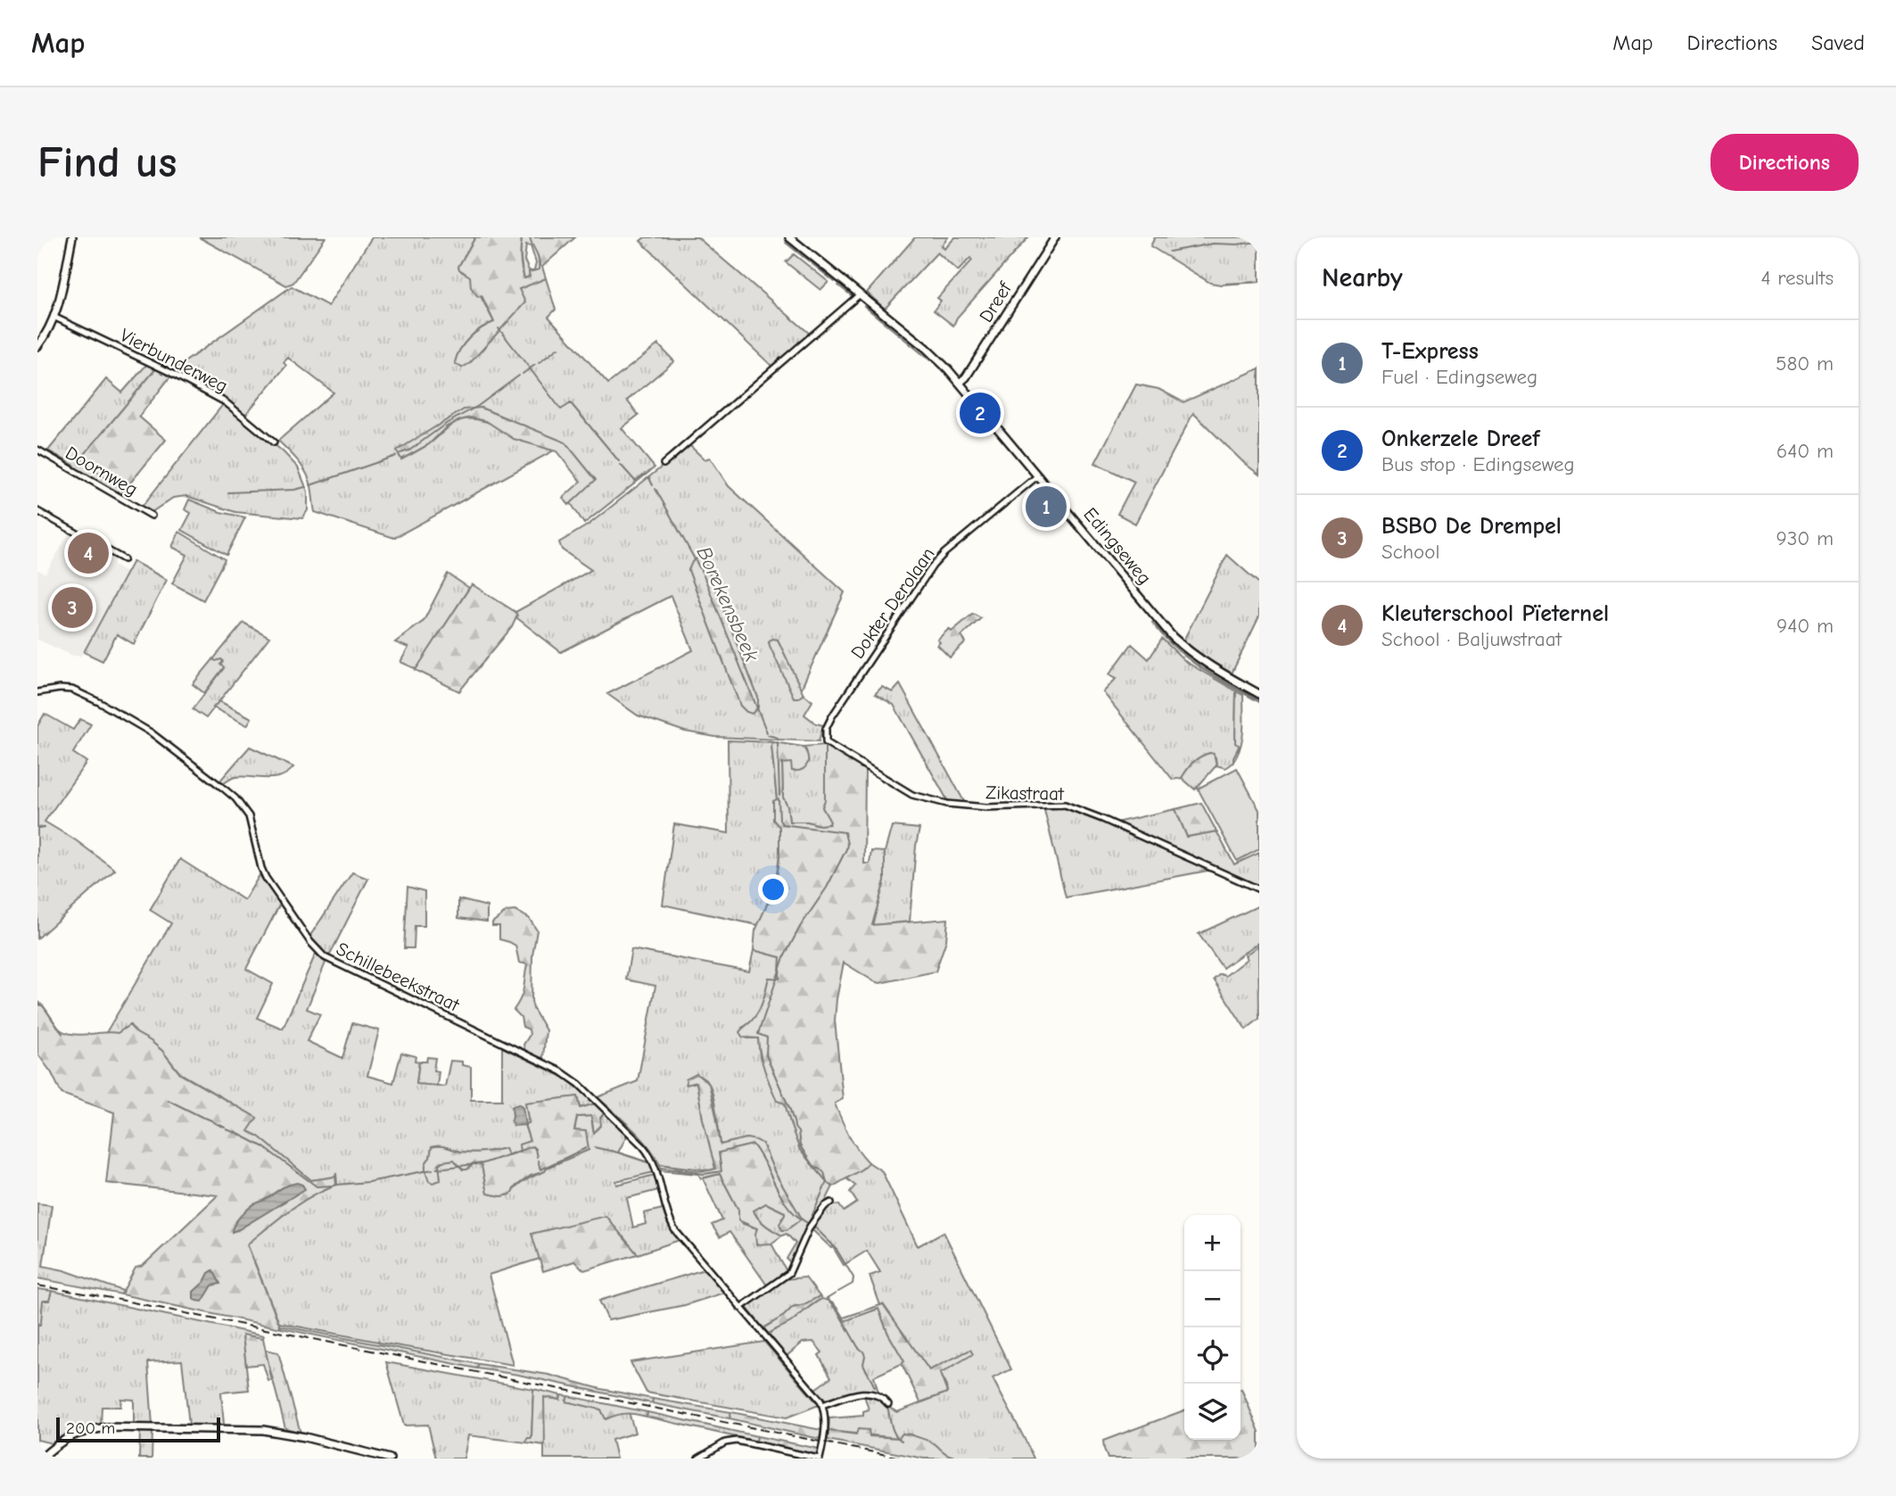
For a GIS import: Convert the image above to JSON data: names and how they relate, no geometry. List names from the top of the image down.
{
  "streets": {
    "main road": ["Dreef", "Edingseweg"],
    "street": [
      "Vierbunderweg",
      "Doornweg",
      "Dokter Derolaan",
      "Zikastraat",
      "Schillebeekstraat"
    ]
  },
  "crossings": [
    ["Dreef", "Edingseweg"],
    ["Edingseweg", "Dokter Derolaan"],
    ["Dokter Derolaan", "Zikastraat"]
  ],
  "water": ["Borekensbeek"],
  "scale_bar": "200 m",
  "page": {
    "header": "Map",
    "nav": ["Map", "Directions", "Saved"],
    "buttons": "Directions",
    "title": "Find us",
    "heading": ["Nearby", "4 results"],
    "list": [
      {
        "mark": "1",
        "name": "T-Express",
        "note": "Fuel · Edingseweg",
        "value": "580 m"
      },
      {
        "mark": "2",
        "name": "Onkerzele Dreef",
        "note": "Bus stop · Edingseweg",
        "value": "640 m"
      },
      {
        "mark": "3",
        "name": "BSBO De Drempel",
        "note": "School",
        "value": "930 m"
      },
      {
        "mark": "4",
        "name": "Kleuterschool Pïeternel",
        "note": "School · Baljuwstraat",
        "value": "940 m"
      }
    ],
    "pins": [
      "2",
      "1",
      "4",
      "3"
    ],
    "map_buttons": ["+", "−"],
    "scale": "200 m"
  }
}
